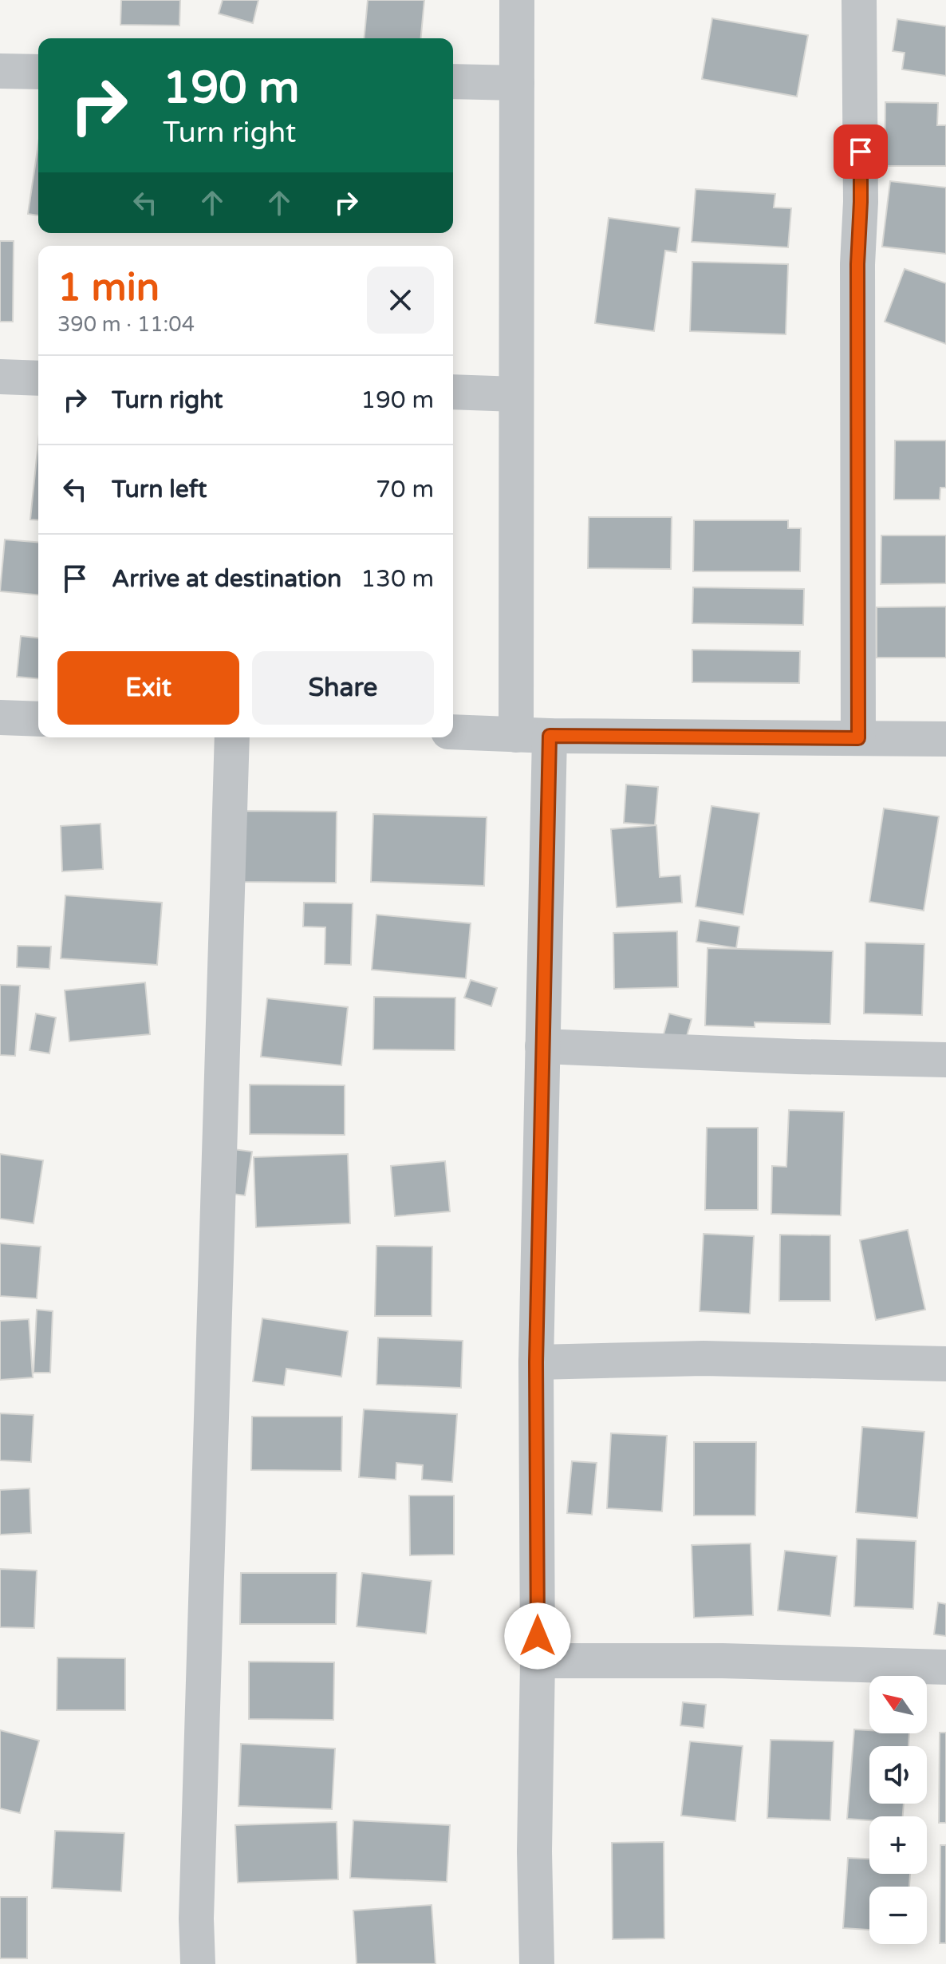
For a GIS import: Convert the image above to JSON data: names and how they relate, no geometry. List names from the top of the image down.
{
  "north": "top left",
  "page": {
    "turn": ["190 m", "Turn right"],
    "heading": ["1 min", "390 m · 11:04"],
    "list": [
      {
        "name": "Turn right",
        "value": "190 m"
      },
      {
        "name": "Turn left",
        "value": "70 m"
      },
      {
        "name": "Arrive at destination",
        "value": "130 m"
      }
    ],
    "buttons": ["Exit", "Share"],
    "map_buttons": ["+", "−"]
  }
}
